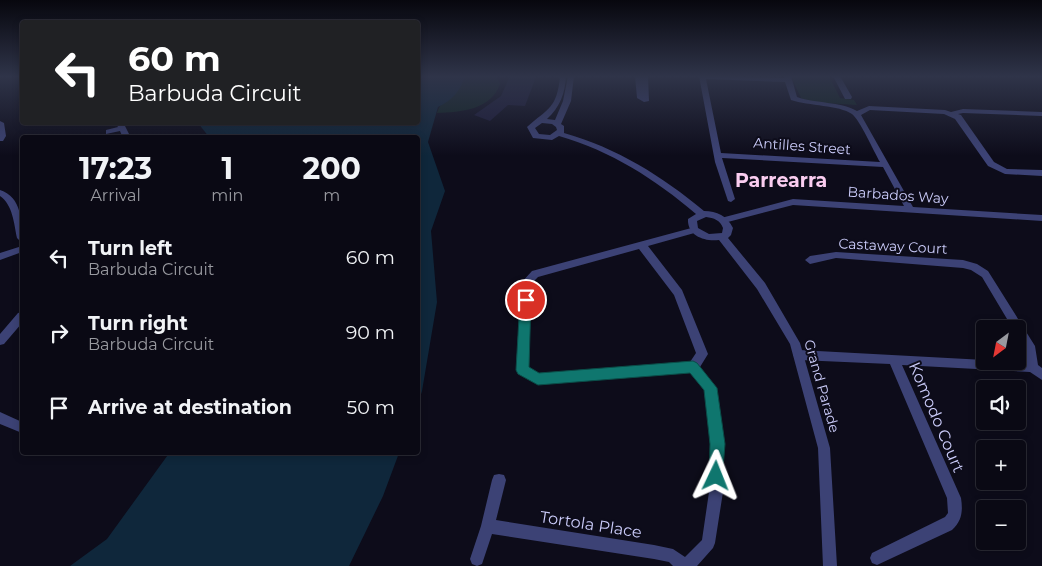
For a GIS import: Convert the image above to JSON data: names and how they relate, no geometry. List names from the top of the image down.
{
  "streets": {
    "street": [
      "Antilles Street",
      "Barbados Way",
      "Castaway Court",
      "Grand Parade",
      "Komodo Court",
      "Tortola Place"
    ]
  },
  "crossings": [
    ["Barbados Way", "Grand Parade"]
  ],
  "districts": ["Parrearra"],
  "north": "bottom left",
  "page": {
    "turn": ["60 m", "Barbuda Circuit"],
    "eta": [
      "17:23",
      "Arrival",
      "1",
      "min",
      "200",
      "m"
    ],
    "list": [
      {
        "name": "Turn left",
        "note": "Barbuda Circuit",
        "value": "60 m"
      },
      {
        "name": "Turn right",
        "note": "Barbuda Circuit",
        "value": "90 m"
      },
      {
        "name": "Arrive at destination",
        "value": "50 m"
      }
    ],
    "map_buttons": ["+", "−"]
  }
}
